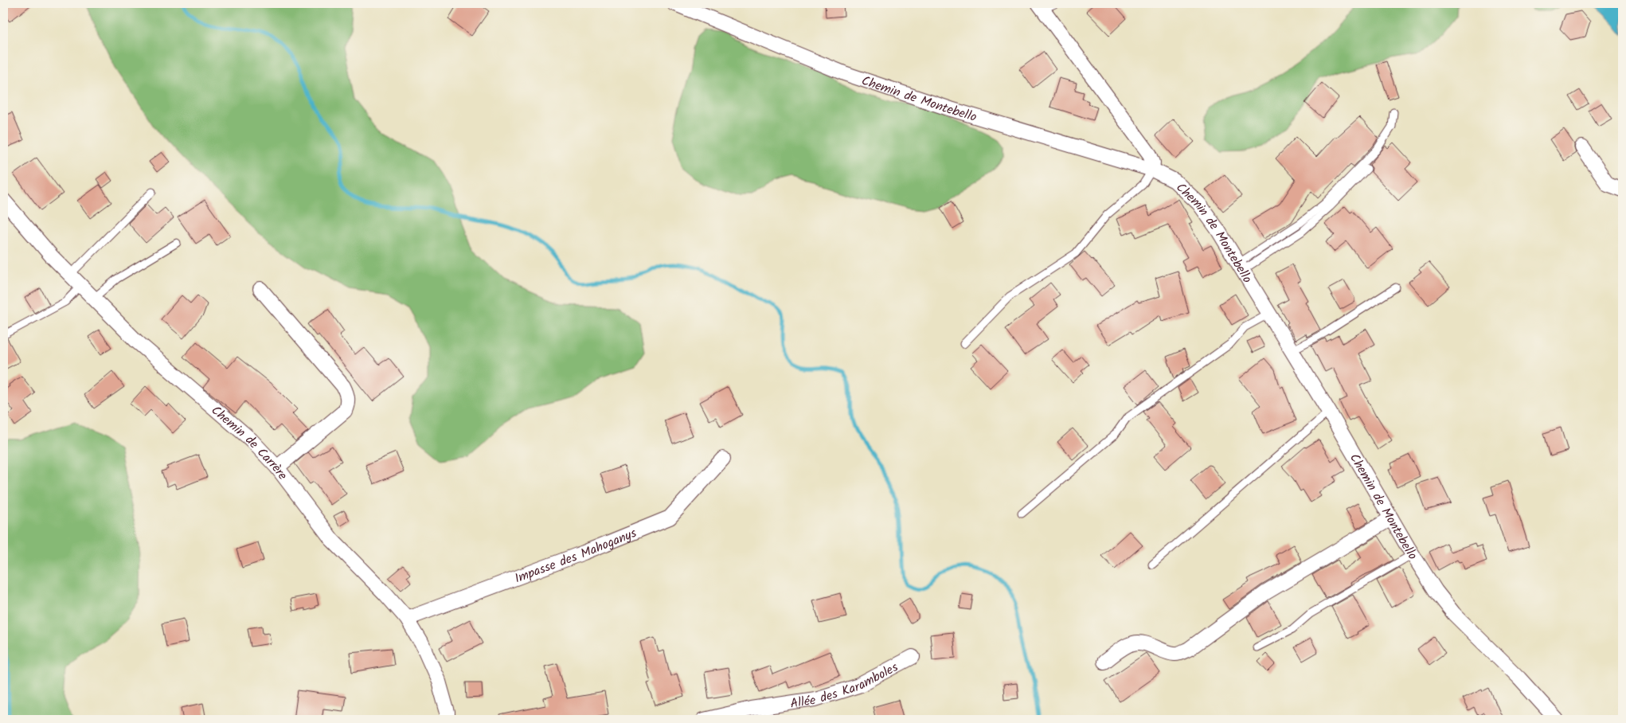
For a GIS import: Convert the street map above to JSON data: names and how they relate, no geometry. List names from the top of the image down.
{
  "streets": {
    "street": [
      "Chemin de Montebello",
      "Chemin de Carrère",
      "Impasse des Mahoganys",
      "Allée des Karamboles"
    ]
  },
  "crossings": [
    ["Chemin de Carrère", "Impasse des Mahoganys"]
  ]
}
